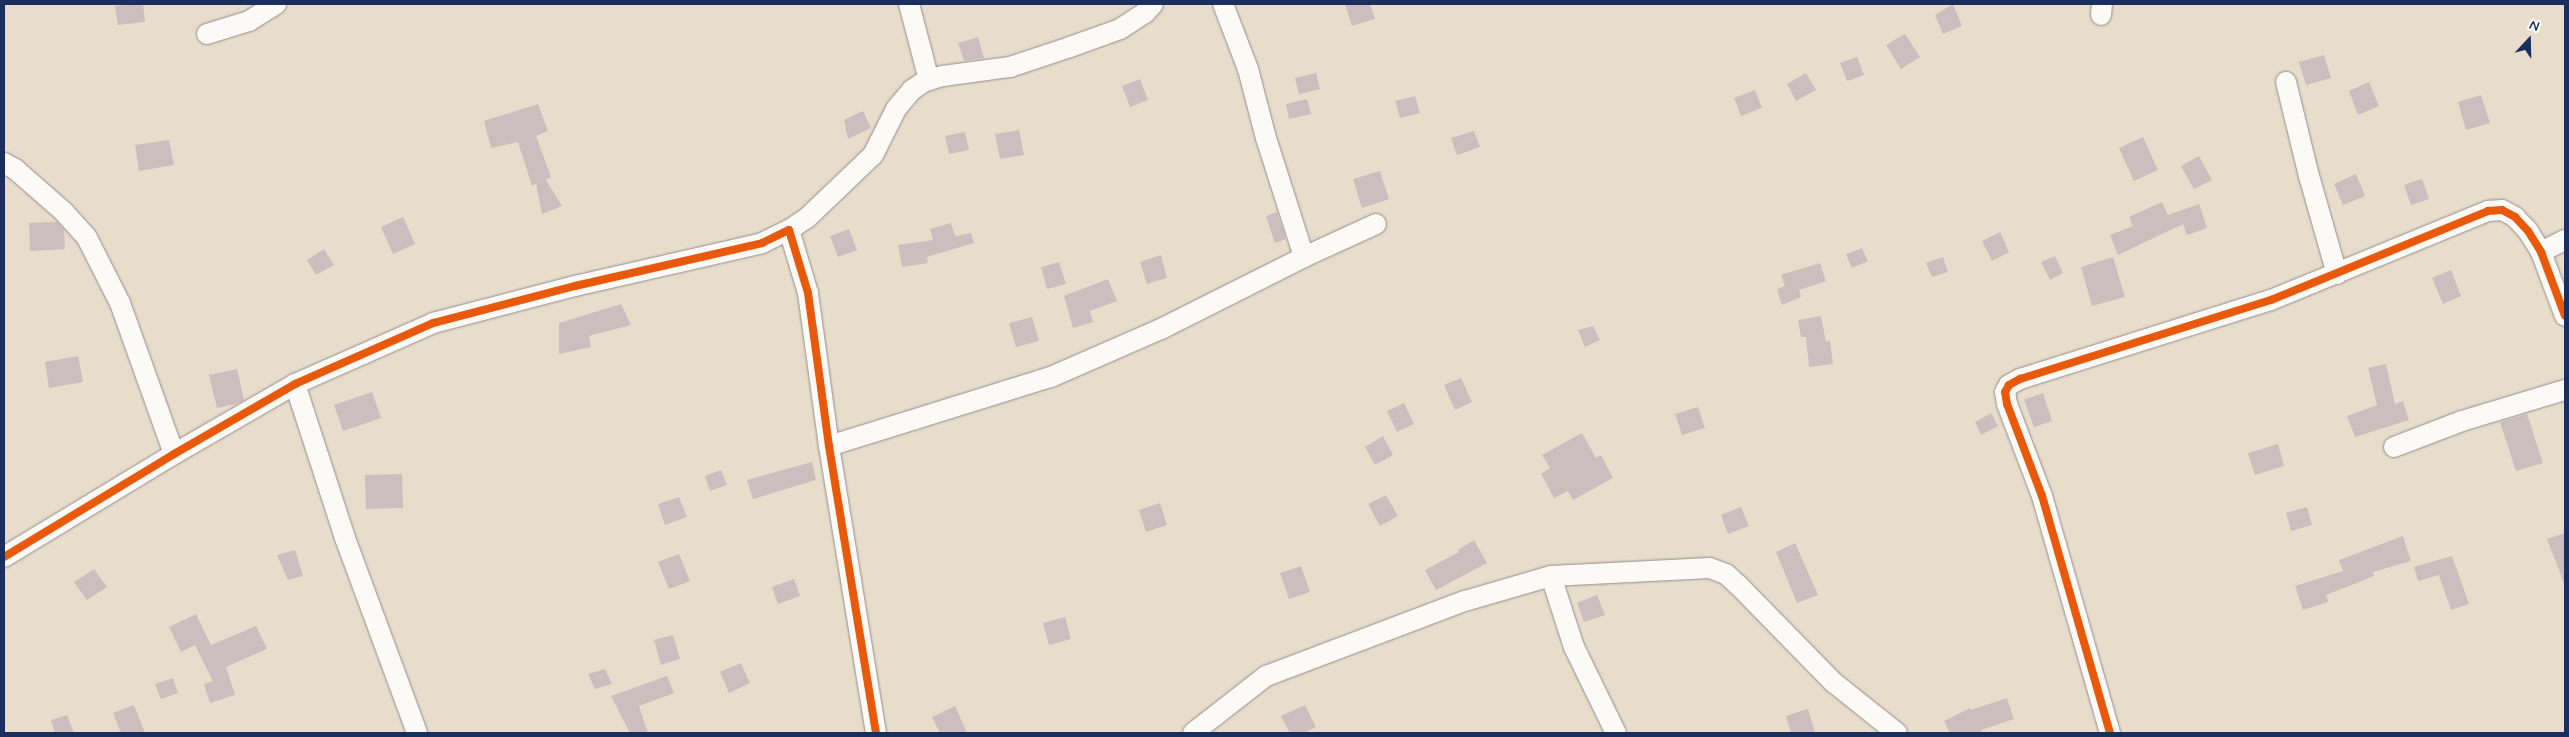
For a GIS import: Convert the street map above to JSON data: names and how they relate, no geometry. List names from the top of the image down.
{
  "north": "top"
}
